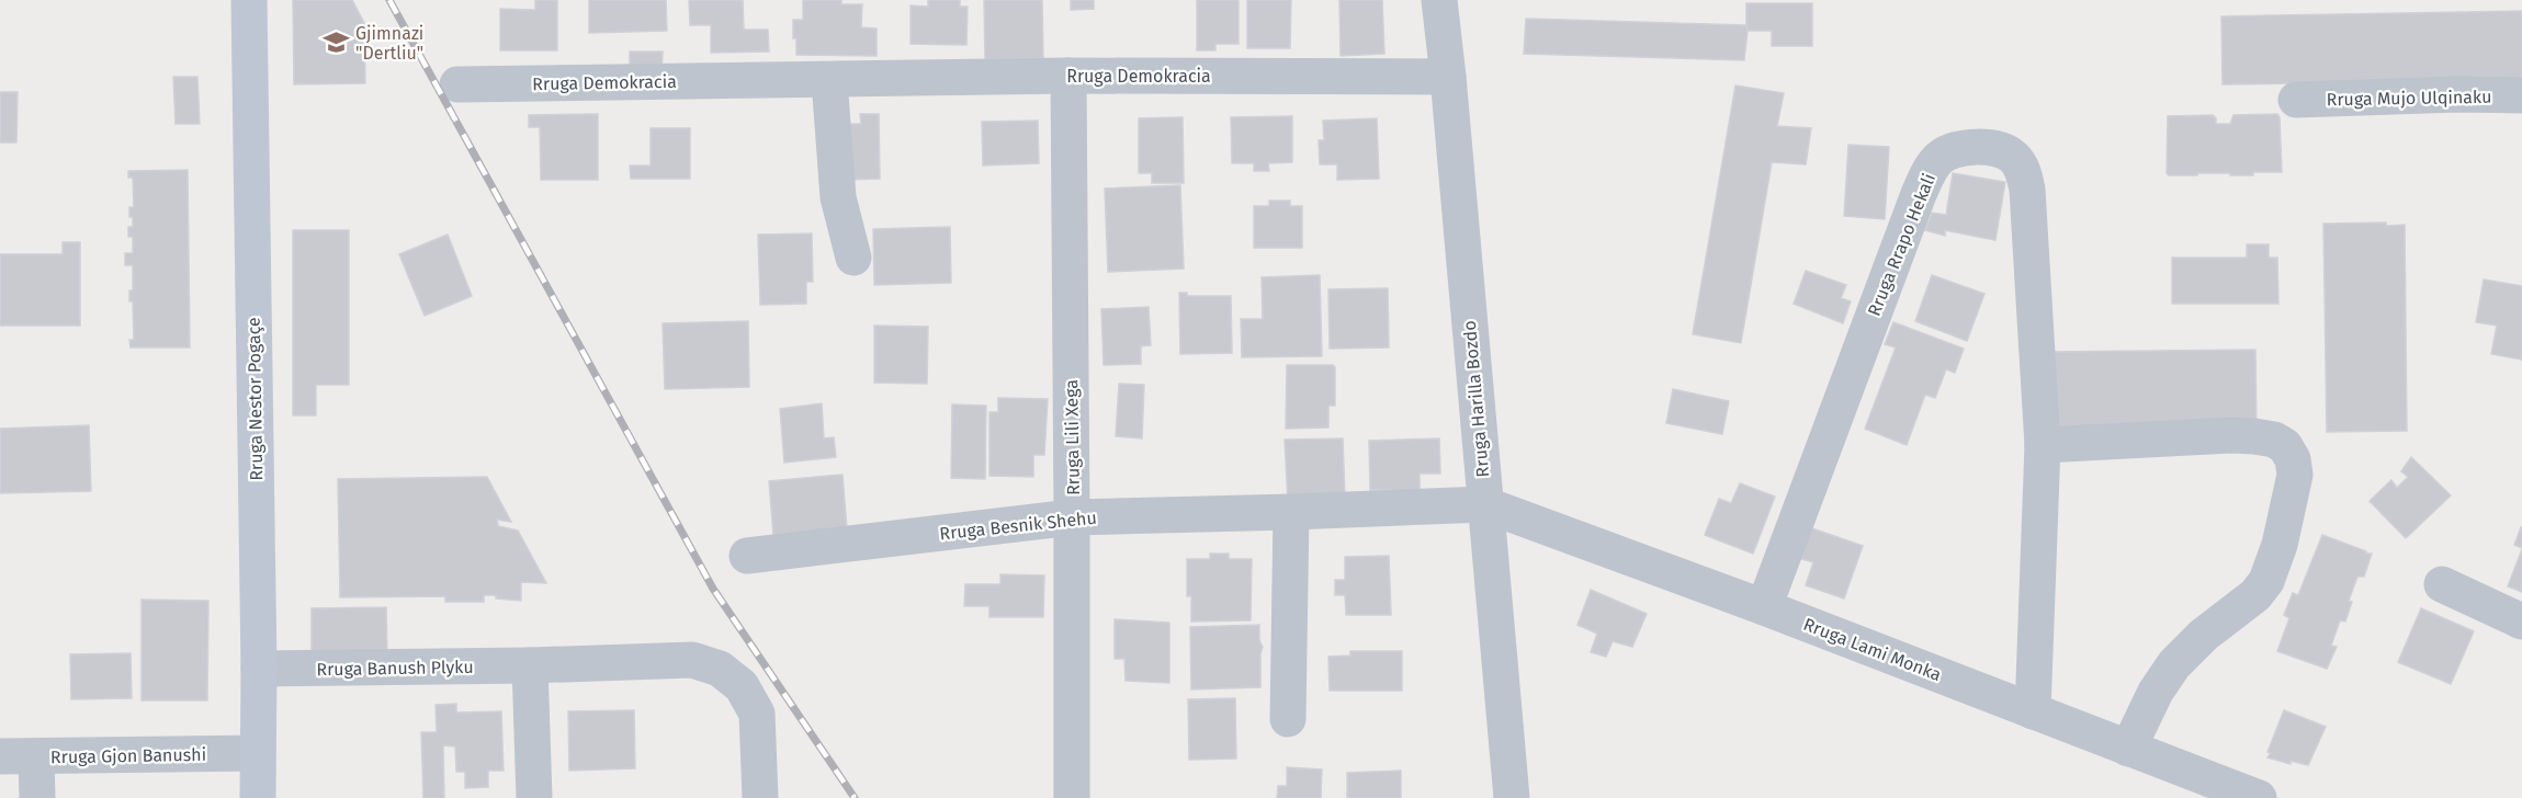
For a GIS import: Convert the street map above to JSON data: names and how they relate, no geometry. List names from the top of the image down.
{
  "streets": {
    "street": [
      "Rruga Demokracia",
      "Rruga Mujo Ulqinaku",
      "Rruga Rrapo Hekali",
      "Rruga Nestor Pogaçe",
      "Rruga Harilla Bozdo",
      "Rruga Lili Xega",
      "Rruga Besnik Shehu",
      "Rruga Lami Monka",
      "Rruga Banush Plyku",
      "Rruga Gjon Banushi"
    ]
  },
  "crossings": [
    ["Rruga Demokracia", "Rruga Harilla Bozdo"],
    ["Rruga Demokracia", "Rruga Lili Xega"],
    ["Rruga Rrapo Hekali", "Rruga Lami Monka"],
    ["Rruga Nestor Pogaçe", "Rruga Banush Plyku"],
    ["Rruga Nestor Pogaçe", "Rruga Gjon Banushi"],
    ["Rruga Harilla Bozdo", "Rruga Besnik Shehu"],
    ["Rruga Harilla Bozdo", "Rruga Lami Monka"],
    ["Rruga Lili Xega", "Rruga Besnik Shehu"],
    ["Rruga Besnik Shehu", "Rruga Lami Monka"]
  ],
  "places": {
    "school or university": ["Gjimnazi \"Dertliu\""]
  }
}
